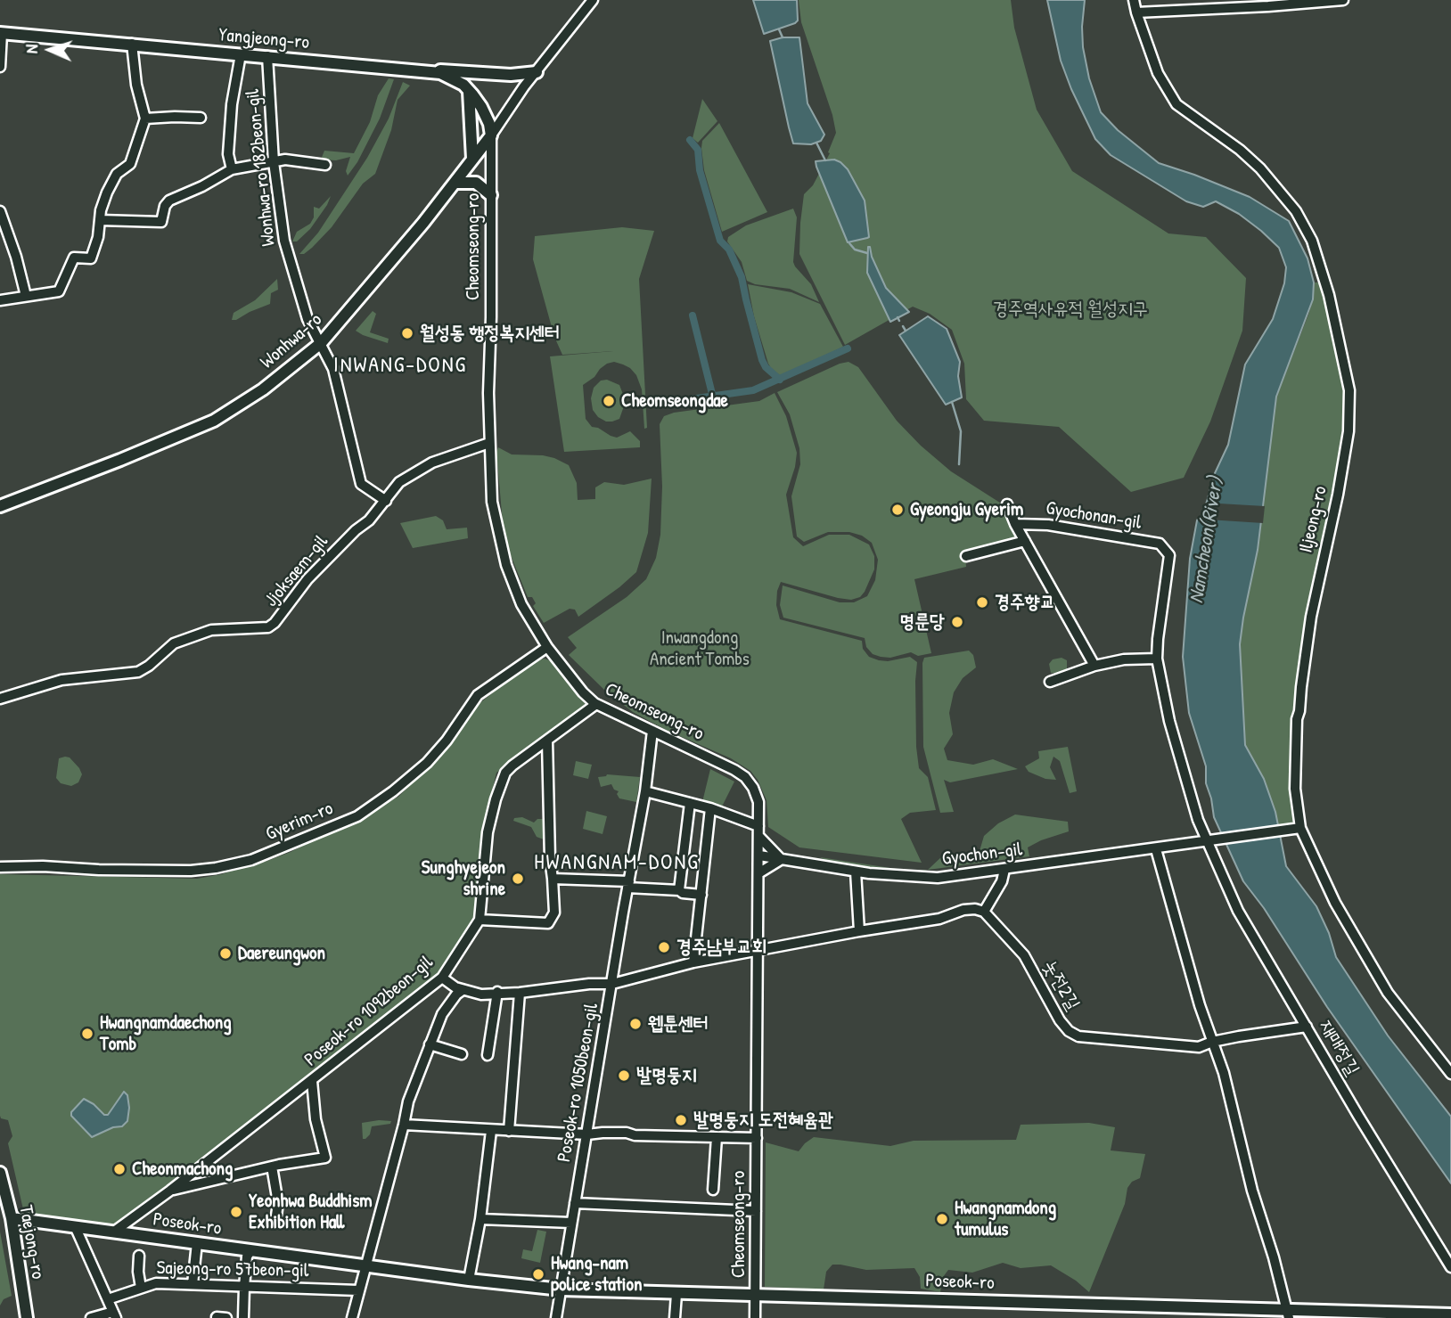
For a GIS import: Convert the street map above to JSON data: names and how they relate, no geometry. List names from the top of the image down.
{
  "streets": {
    "main road": [
      "Yangjeong-ro",
      "Wonhwa-ro",
      "Poseok-ro",
      "Taejong-ro"
    ],
    "street": [
      "Wonhwa-ro 182beon-gil",
      "Cheomseong-ro",
      "Gyochonan-gil",
      "Iljeong-ro",
      "Jjoksaem-gil",
      "Gyerim-ro",
      "Gyochon-gil",
      "놋전2길",
      "Poseok-ro 1092beon-gil",
      "재매정길",
      "Poseok-ro 1050beon-gil",
      "Sajeong-ro 57beon-gil"
    ]
  },
  "crossings": [
    ["Yangjeong-ro", "Wonhwa-ro 182beon-gil"],
    ["Yangjeong-ro", "Cheomseong-ro"],
    ["Yangjeong-ro", "Wonhwa-ro"],
    ["Wonhwa-ro 182beon-gil", "Wonhwa-ro"],
    ["Wonhwa-ro 182beon-gil", "Jjoksaem-gil"],
    ["Cheomseong-ro", "Wonhwa-ro"],
    ["Cheomseong-ro", "Jjoksaem-gil"],
    ["Cheomseong-ro", "Gyerim-ro"],
    ["Cheomseong-ro", "Gyochon-gil"],
    ["Cheomseong-ro", "Poseok-ro 1092beon-gil"],
    ["Cheomseong-ro", "Poseok-ro 1050beon-gil"],
    ["Cheomseong-ro", "Poseok-ro"],
    ["Gyochonan-gil", "Gyochon-gil"],
    ["Gyochonan-gil", "재매정길"],
    ["Iljeong-ro", "Gyochon-gil"],
    ["Gyochon-gil", "재매정길"],
    ["Poseok-ro 1092beon-gil", "Poseok-ro"],
    ["Poseok-ro 1050beon-gil", "Poseok-ro"],
    ["Poseok-ro", "Taejong-ro"]
  ],
  "districts": ["INWANG-DONG", "HWANGNAM-DONG"],
  "water": ["Namcheon(River)"],
  "parks": ["경주역사유적 월성지구", "Inwangdong Ancient Tombs"],
  "places": [
    "월성동 행정복지센터",
    "Cheomseongdae",
    "Gyeongju Gyerim",
    "경주향교",
    "명룬당",
    "Sunghyejeon shrine",
    "경주남부교회",
    "Daereungwon",
    "웹툰센터",
    "Hwangnamdaechong Tomb",
    "발명둥지",
    "발명둥지 도전혜윰관",
    "Cheonmachong",
    "Yeonhwa Buddhism Exhibition Hall",
    "Hwangnamdong tumulus",
    "Hwang-nam police station"
  ],
  "north": "left"
}
